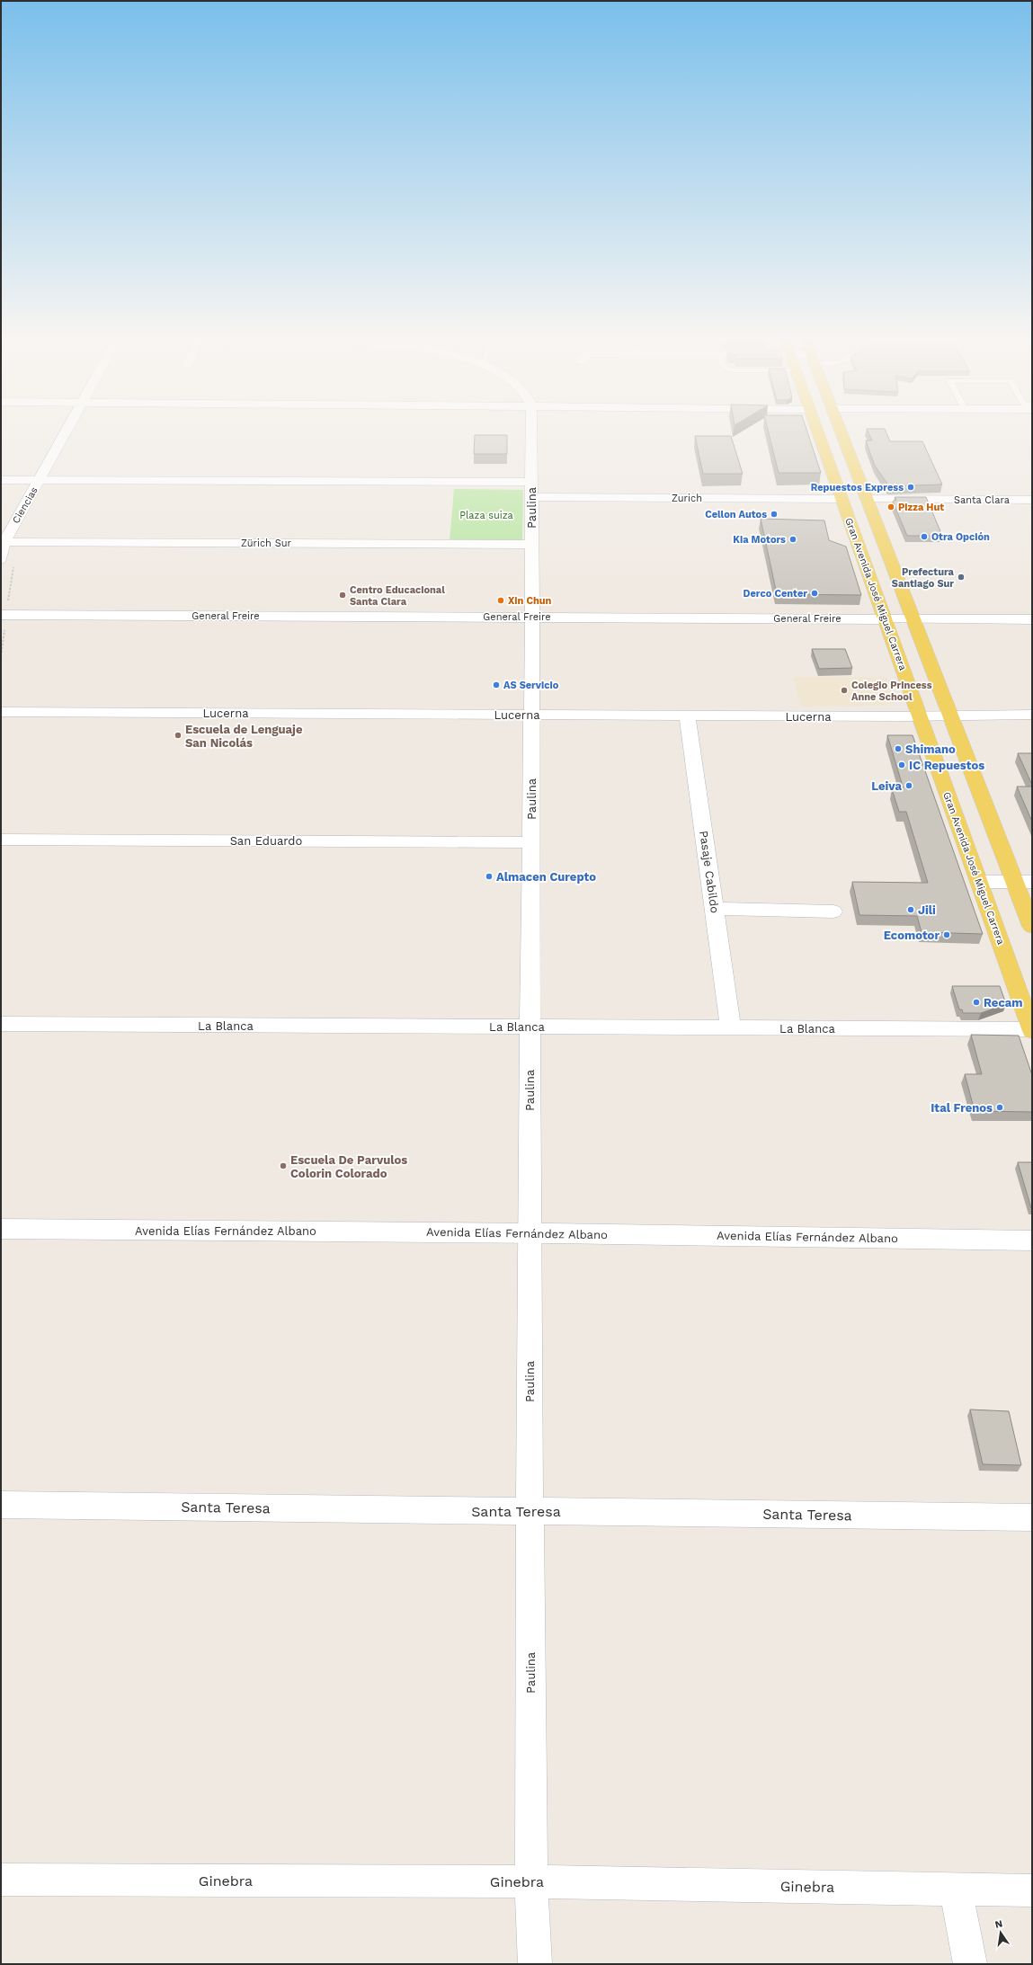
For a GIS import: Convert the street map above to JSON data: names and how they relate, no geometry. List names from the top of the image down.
{
  "streets": {
    "main road": ["Gran Avenida José Miguel Carrera"],
    "street": [
      "Zurich",
      "Santa Clara",
      "Ciencias",
      "Paulina",
      "Zürich Sur",
      "General Freire",
      "Lucerna",
      "San Eduardo",
      "Pasaje Cabildo",
      "La Blanca",
      "Avenida Elías Fernández Albano",
      "Santa Teresa",
      "Ginebra"
    ]
  },
  "crossings": [
    ["Zurich", "Paulina"],
    ["Zurich", "Gran Avenida José Miguel Carrera"],
    ["Ciencias", "Zürich Sur"],
    ["Paulina", "Zürich Sur"],
    ["Paulina", "General Freire"],
    ["Paulina", "Lucerna"],
    ["Paulina", "San Eduardo"],
    ["Paulina", "La Blanca"],
    ["Paulina", "Avenida Elías Fernández Albano"],
    ["Paulina", "Santa Teresa"],
    ["Paulina", "Ginebra"],
    ["Gran Avenida José Miguel Carrera", "General Freire"],
    ["Gran Avenida José Miguel Carrera", "Lucerna"],
    ["Gran Avenida José Miguel Carrera", "La Blanca"],
    ["Lucerna", "Pasaje Cabildo"],
    ["Pasaje Cabildo", "La Blanca"]
  ],
  "parks": ["Plaza suiza"],
  "places": [
    "Repuestos Express",
    "Pizza Hut",
    "Cellon Autos",
    "Otra Opción",
    "Kia Motors",
    "Prefectura Santiago Sur",
    "Derco Center",
    "Centro Educacional Santa Clara",
    "Xin Chun",
    "AS Servicio",
    "Colegio Princess Anne School",
    "Escuela de Lenguaje San Nicolás",
    "Shimano",
    "IC Repuestos",
    "Leiva",
    "Almacen Curepto",
    "Jili",
    "Ecomotor",
    "Recam",
    "Ital Frenos",
    "Escuela De Parvulos Colorin Colorado"
  ],
  "north": "top"
}
